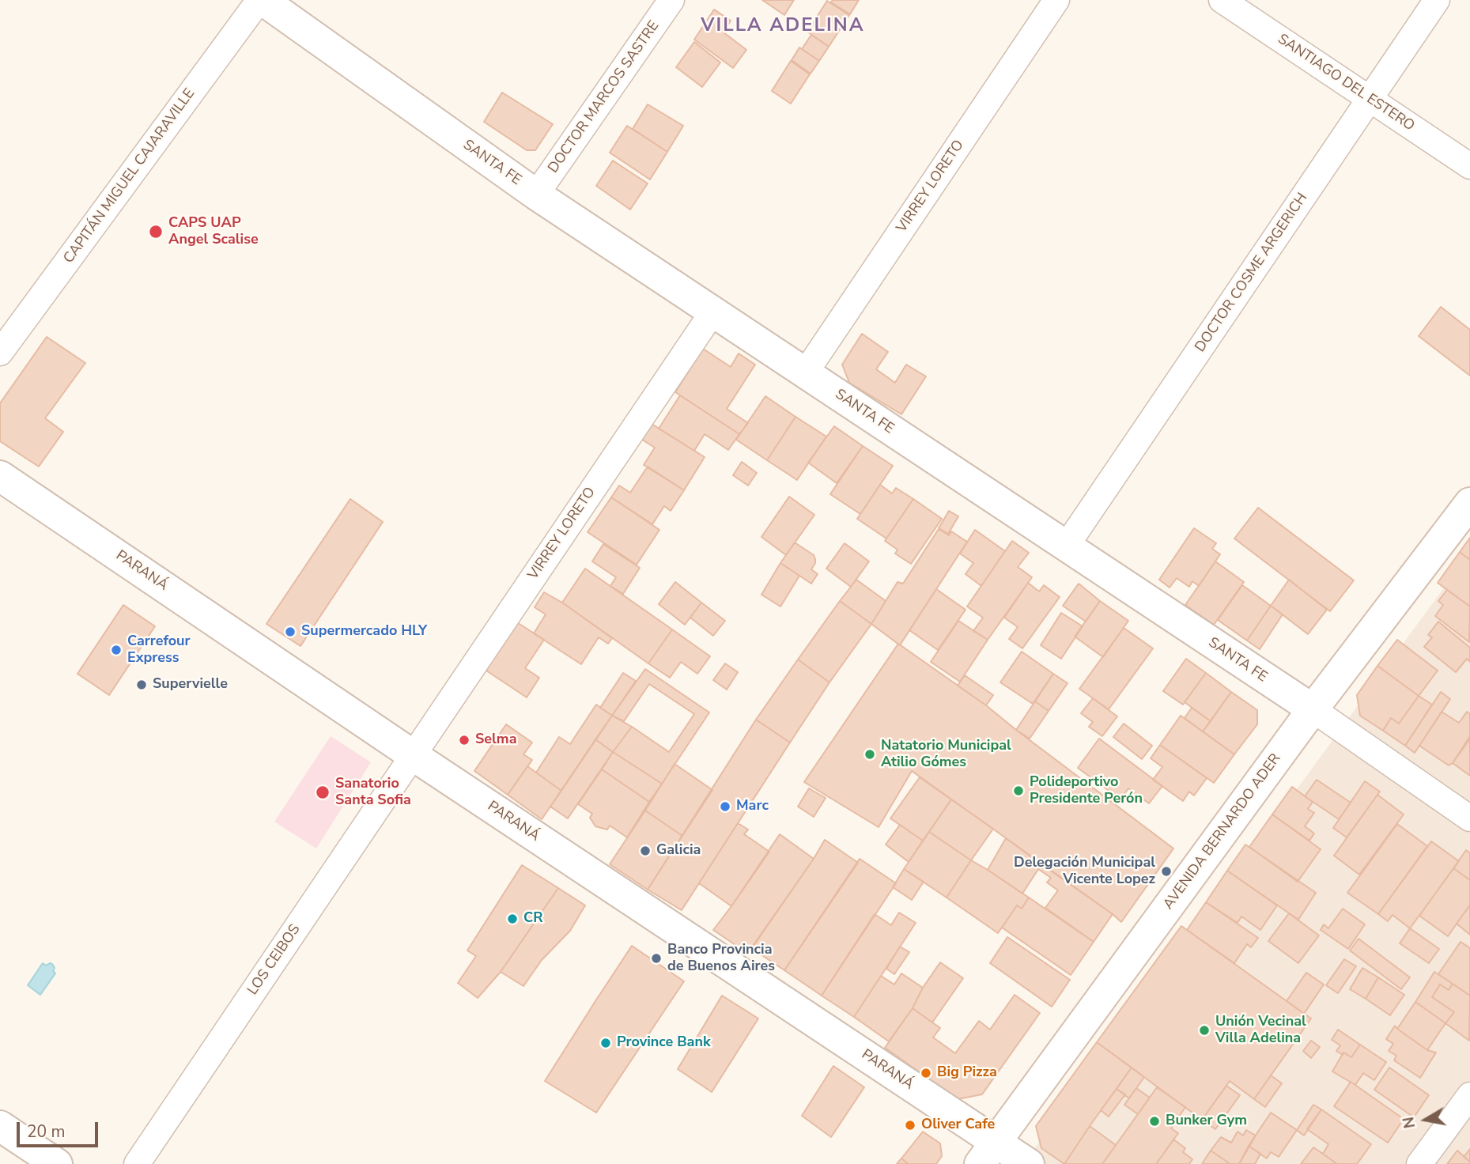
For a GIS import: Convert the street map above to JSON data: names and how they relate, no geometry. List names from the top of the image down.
{
  "streets": {
    "street": [
      "SANTIAGO DEL ESTERO",
      "DOCTOR MARCOS SASTRE",
      "SANTA FE",
      "CAPITÁN MIGUEL CAJARAVILLE",
      "VIRREY LORETO",
      "DOCTOR COSME ARGERICH",
      "PARANÁ",
      "AVENIDA BERNARDO ADER",
      "LOS CEIBOS"
    ]
  },
  "crossings": [
    ["SANTIAGO DEL ESTERO", "DOCTOR COSME ARGERICH"],
    ["DOCTOR MARCOS SASTRE", "SANTA FE"],
    ["SANTA FE", "CAPITÁN MIGUEL CAJARAVILLE"],
    ["SANTA FE", "VIRREY LORETO"],
    ["SANTA FE", "DOCTOR COSME ARGERICH"],
    ["SANTA FE", "AVENIDA BERNARDO ADER"],
    ["VIRREY LORETO", "PARANÁ"],
    ["VIRREY LORETO", "LOS CEIBOS"],
    ["PARANÁ", "AVENIDA BERNARDO ADER"],
    ["PARANÁ", "LOS CEIBOS"]
  ],
  "districts": ["VILLA ADELINA"],
  "places": [
    "CAPS UAP Angel Scalise",
    "Supermercado HLY",
    "Carrefour Express",
    "Supervielle",
    "Selma",
    "Natatorio Municipal Atilio Gómes",
    "Polideportivo Presidente Perón",
    "Sanatorio Santa Sofia",
    "Marc",
    "Galicia",
    "Delegación Municipal Vicente Lopez",
    "CR",
    "Banco Provincia de Buenos Aires",
    "Unión Vecinal Villa Adelina",
    "Province Bank",
    "Big Pizza",
    "Bunker Gym",
    "Oliver Cafe"
  ],
  "scale_bar": "20 m",
  "north": "left"
}
